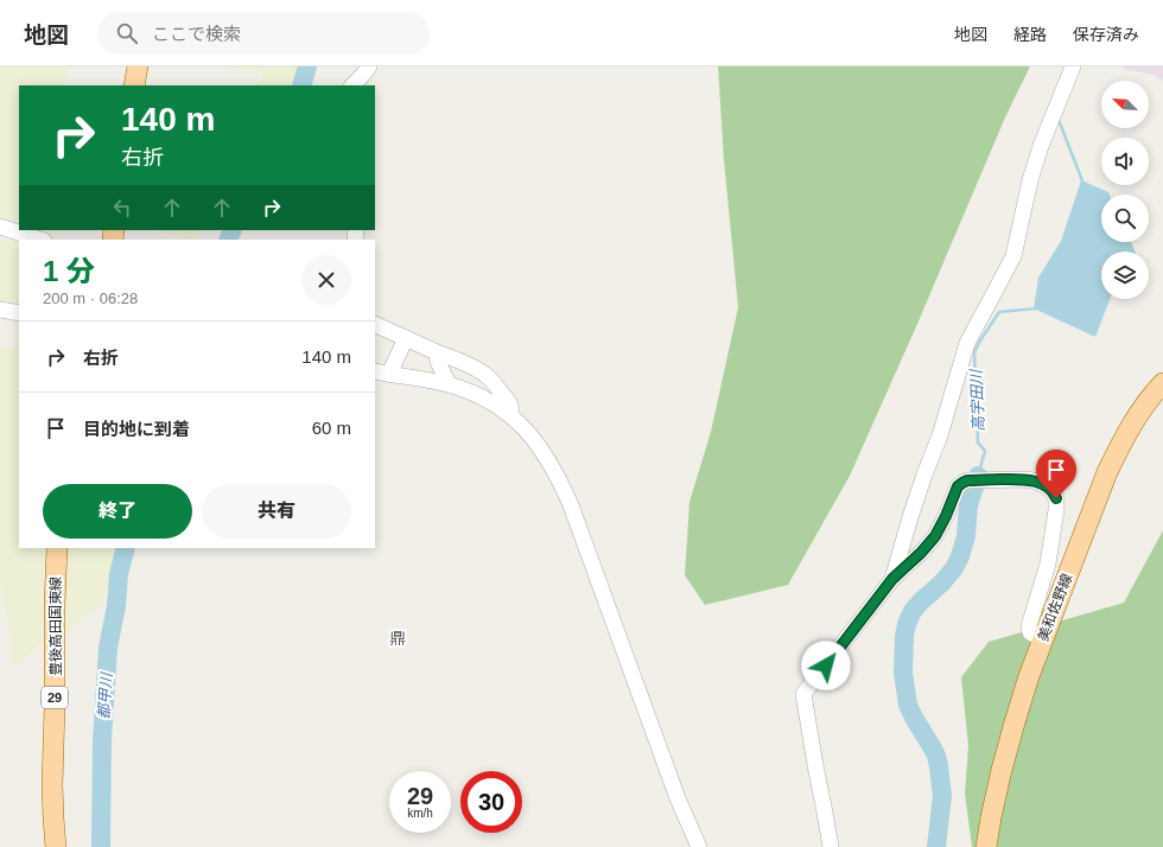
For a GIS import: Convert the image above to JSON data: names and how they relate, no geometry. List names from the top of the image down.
{
  "streets": {
    "main road": ["美和佐野線", "豊後高田国東線", "29"]
  },
  "districts": ["鼎"],
  "water": ["高宇田川", "都甲川"],
  "north": "top left",
  "page": {
    "header": "地図",
    "search": "ここで検索",
    "nav": ["地図", "経路", "保存済み"],
    "turn": ["140 m", "右折"],
    "heading": ["1 分", "200 m · 06:28"],
    "list": [
      {
        "name": "右折",
        "value": "140 m"
      },
      {
        "name": "目的地に到着",
        "value": "60 m"
      }
    ],
    "buttons": ["終了", "共有"],
    "speed": "29 km/h",
    "limit": "30"
  }
}
